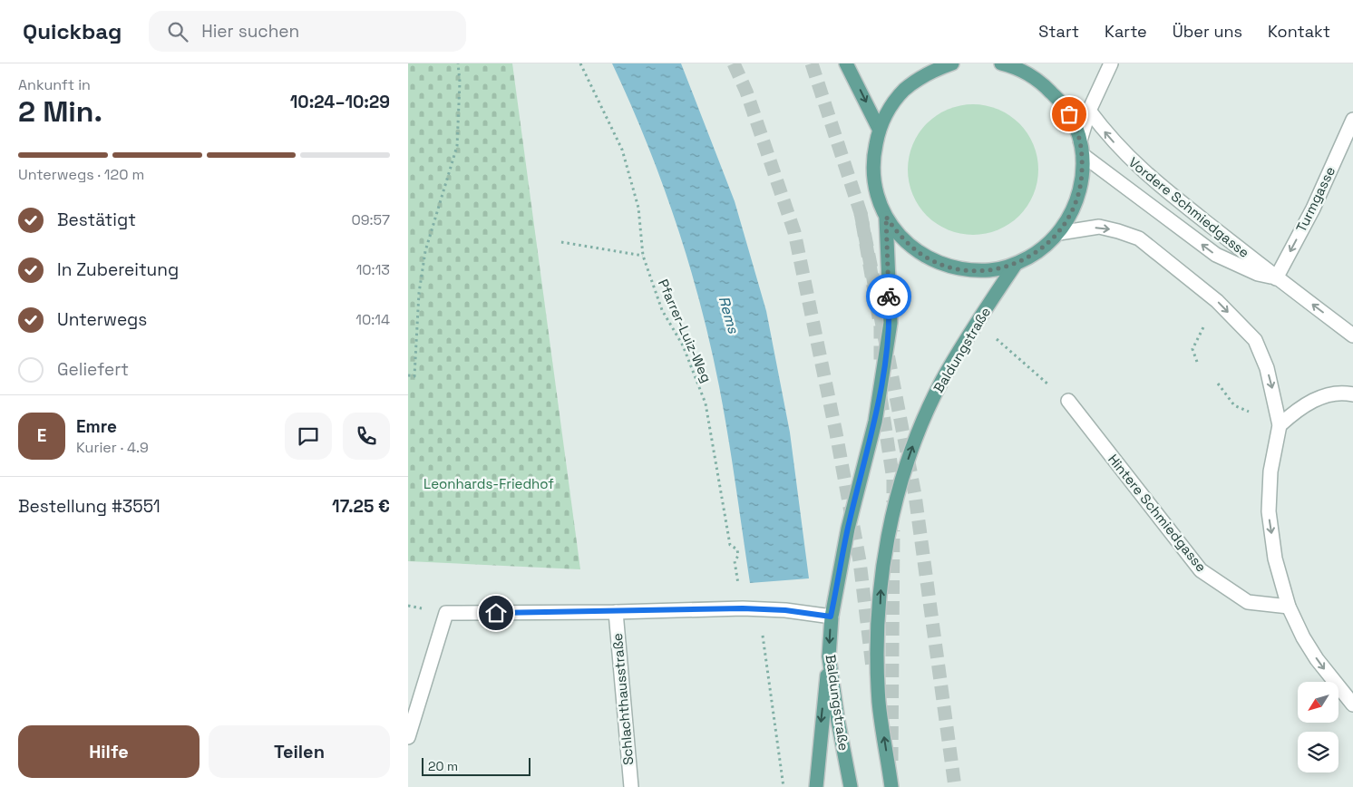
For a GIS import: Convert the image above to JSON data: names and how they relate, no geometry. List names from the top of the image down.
{
  "streets": {
    "main road": ["Baldungstraße"],
    "street": [
      "Turmgasse",
      "Vordere Schmiedgasse",
      "Hintere Schmiedgasse",
      "Schlachthausstraße"
    ],
    "path": ["Pfarrer-Luiz-Weg"]
  },
  "crossings": [
    ["Turmgasse", "Vordere Schmiedgasse"]
  ],
  "one_way": ["Turmgasse"],
  "water": ["Rems"],
  "parks": ["Leonhards-Friedhof"],
  "scale_bar": "20 m",
  "north": "bottom left",
  "page": {
    "header": "Quickbag",
    "search": "Hier suchen",
    "nav": [
      "Start",
      "Karte",
      "Über uns",
      "Kontakt"
    ],
    "heading": ["2 Min.", "Ankunft in", "10:24–10:29"],
    "panel": [
      "Emre",
      "Kurier · 4.9",
      "Bestellung #3551",
      "17.25 €"
    ],
    "bar": "Unterwegs · 120 m",
    "list": [
      ["Bestätigt", "09:57"],
      ["In Zubereitung", "10:13"],
      ["Unterwegs", "10:14"],
      "Geliefert"
    ],
    "round": "E",
    "buttons": ["Hilfe", "Teilen"],
    "scale": "20 m"
  }
}
